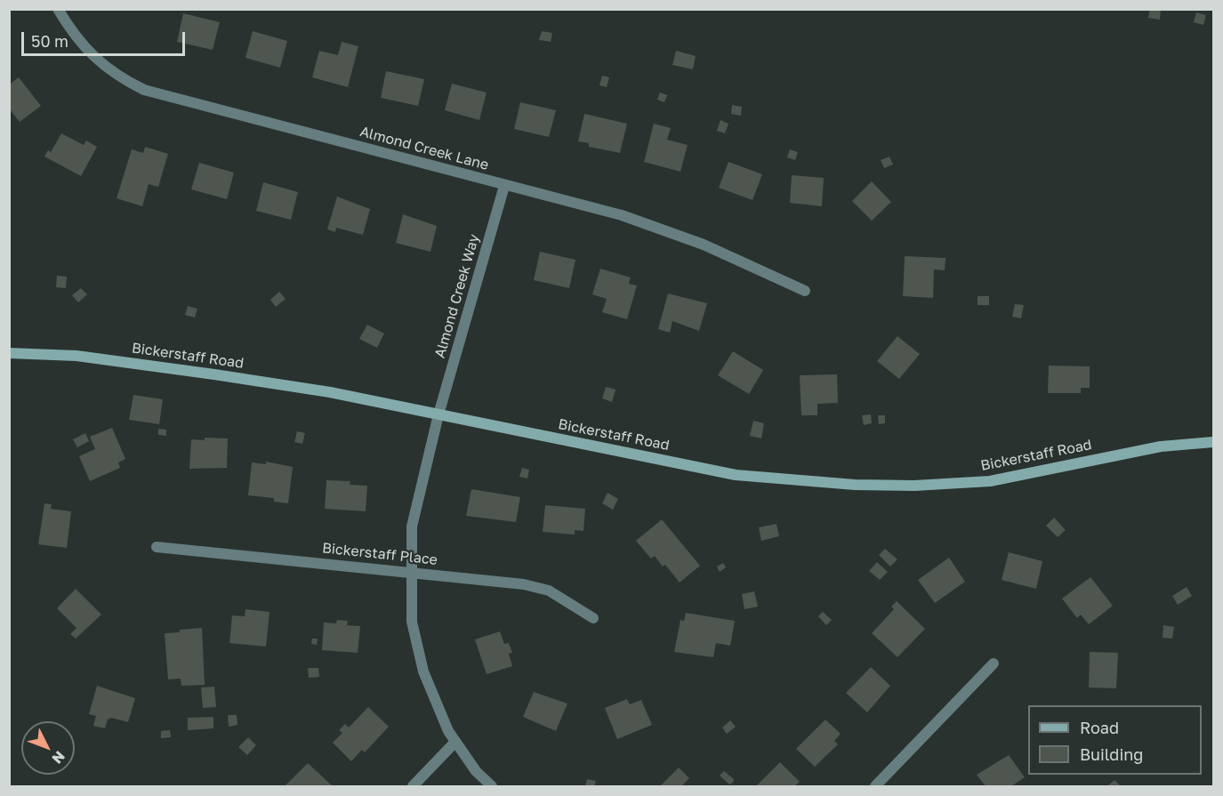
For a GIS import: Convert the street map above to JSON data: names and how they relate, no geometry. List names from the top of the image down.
{
  "streets": {
    "street": [
      "Almond Creek Lane",
      "Almond Creek Way",
      "Bickerstaff Road",
      "Bickerstaff Place"
    ]
  },
  "crossings": [
    ["Almond Creek Lane", "Almond Creek Way"],
    ["Almond Creek Way", "Bickerstaff Road"],
    ["Almond Creek Way", "Bickerstaff Place"]
  ],
  "legend": ["Road", "Building"],
  "scale_bar": "50 m",
  "north": "bottom right"
}
